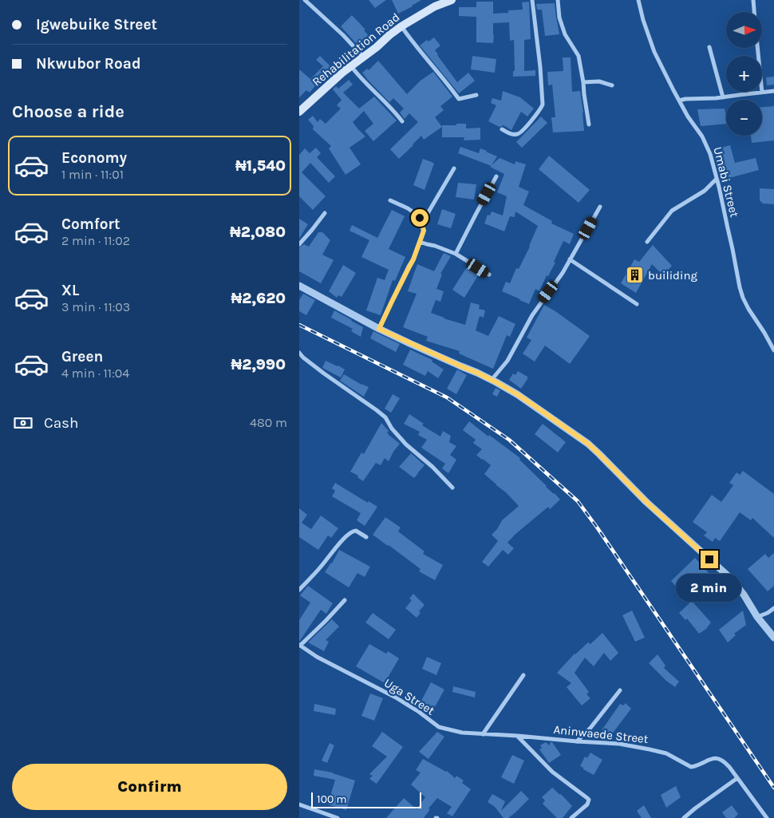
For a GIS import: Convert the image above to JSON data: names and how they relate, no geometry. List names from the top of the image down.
{
  "streets": {
    "main road": ["Rehabilitation Road"],
    "street": ["Umabi Street", "Uga Street", "Aninwaede Street"]
  },
  "crossings": [
    ["Uga Street", "Aninwaede Street"]
  ],
  "places": {
    "building": ["builiding"]
  },
  "scale_bar": "100 m",
  "north": "right",
  "page": {
    "banner": ["Igwebuike Street", "Nkwubor Road"],
    "map_buttons": ["+", "−"],
    "heading": "Choose a ride",
    "list": [
      {
        "name": "Economy",
        "note": "1 min · 11:01",
        "value": "₦1,540"
      },
      {
        "name": "Comfort",
        "note": "2 min · 11:02",
        "value": "₦2,080"
      },
      {
        "name": "XL",
        "note": "3 min · 11:03",
        "value": "₦2,620"
      },
      {
        "name": "Green",
        "note": "4 min · 11:04",
        "value": "₦2,990"
      }
    ],
    "pay": ["Cash", "480 m"],
    "bubble": "2 min",
    "buttons": "Confirm",
    "scale": "100 m"
  }
}
